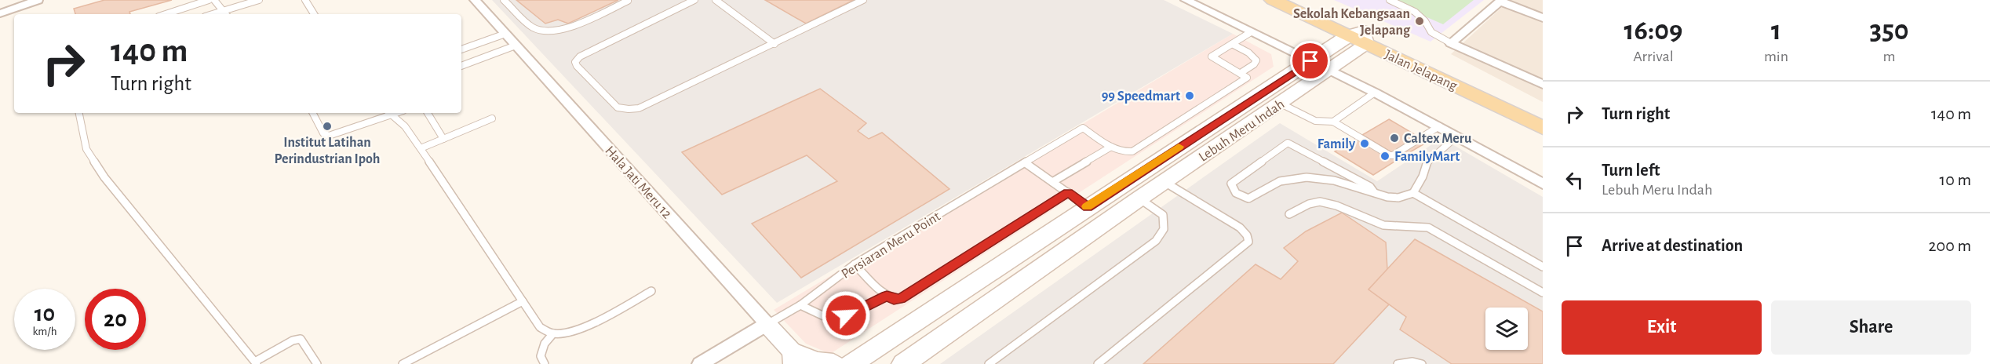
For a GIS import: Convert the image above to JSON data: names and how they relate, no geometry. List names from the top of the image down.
{
  "streets": {
    "main road": ["Jalan Jelapang", "Lebuh Meru Indah"],
    "street": ["Hala Jati Meru 12", "Persiaran Meru Point"]
  },
  "crossings": [
    ["Jalan Jelapang", "Lebuh Meru Indah"],
    ["Hala Jati Meru 12", "Persiaran Meru Point"]
  ],
  "places": [
    "Sekolah Kebangsaan Jelapang",
    "99 Speedmart",
    "Institut Latihan Perindustrian Ipoh",
    "Caltex Meru",
    "Family",
    "FamilyMart"
  ],
  "page": {
    "eta": [
      "16:09",
      "Arrival",
      "1",
      "min",
      "350",
      "m"
    ],
    "turn": ["140 m", "Turn right"],
    "list": [
      {
        "name": "Turn right",
        "value": "140 m"
      },
      {
        "name": "Turn left",
        "note": "Lebuh Meru Indah",
        "value": "10 m"
      },
      {
        "name": "Arrive at destination",
        "value": "200 m"
      }
    ],
    "speed": "10 km/h",
    "limit": "20",
    "buttons": ["Exit", "Share"]
  }
}
